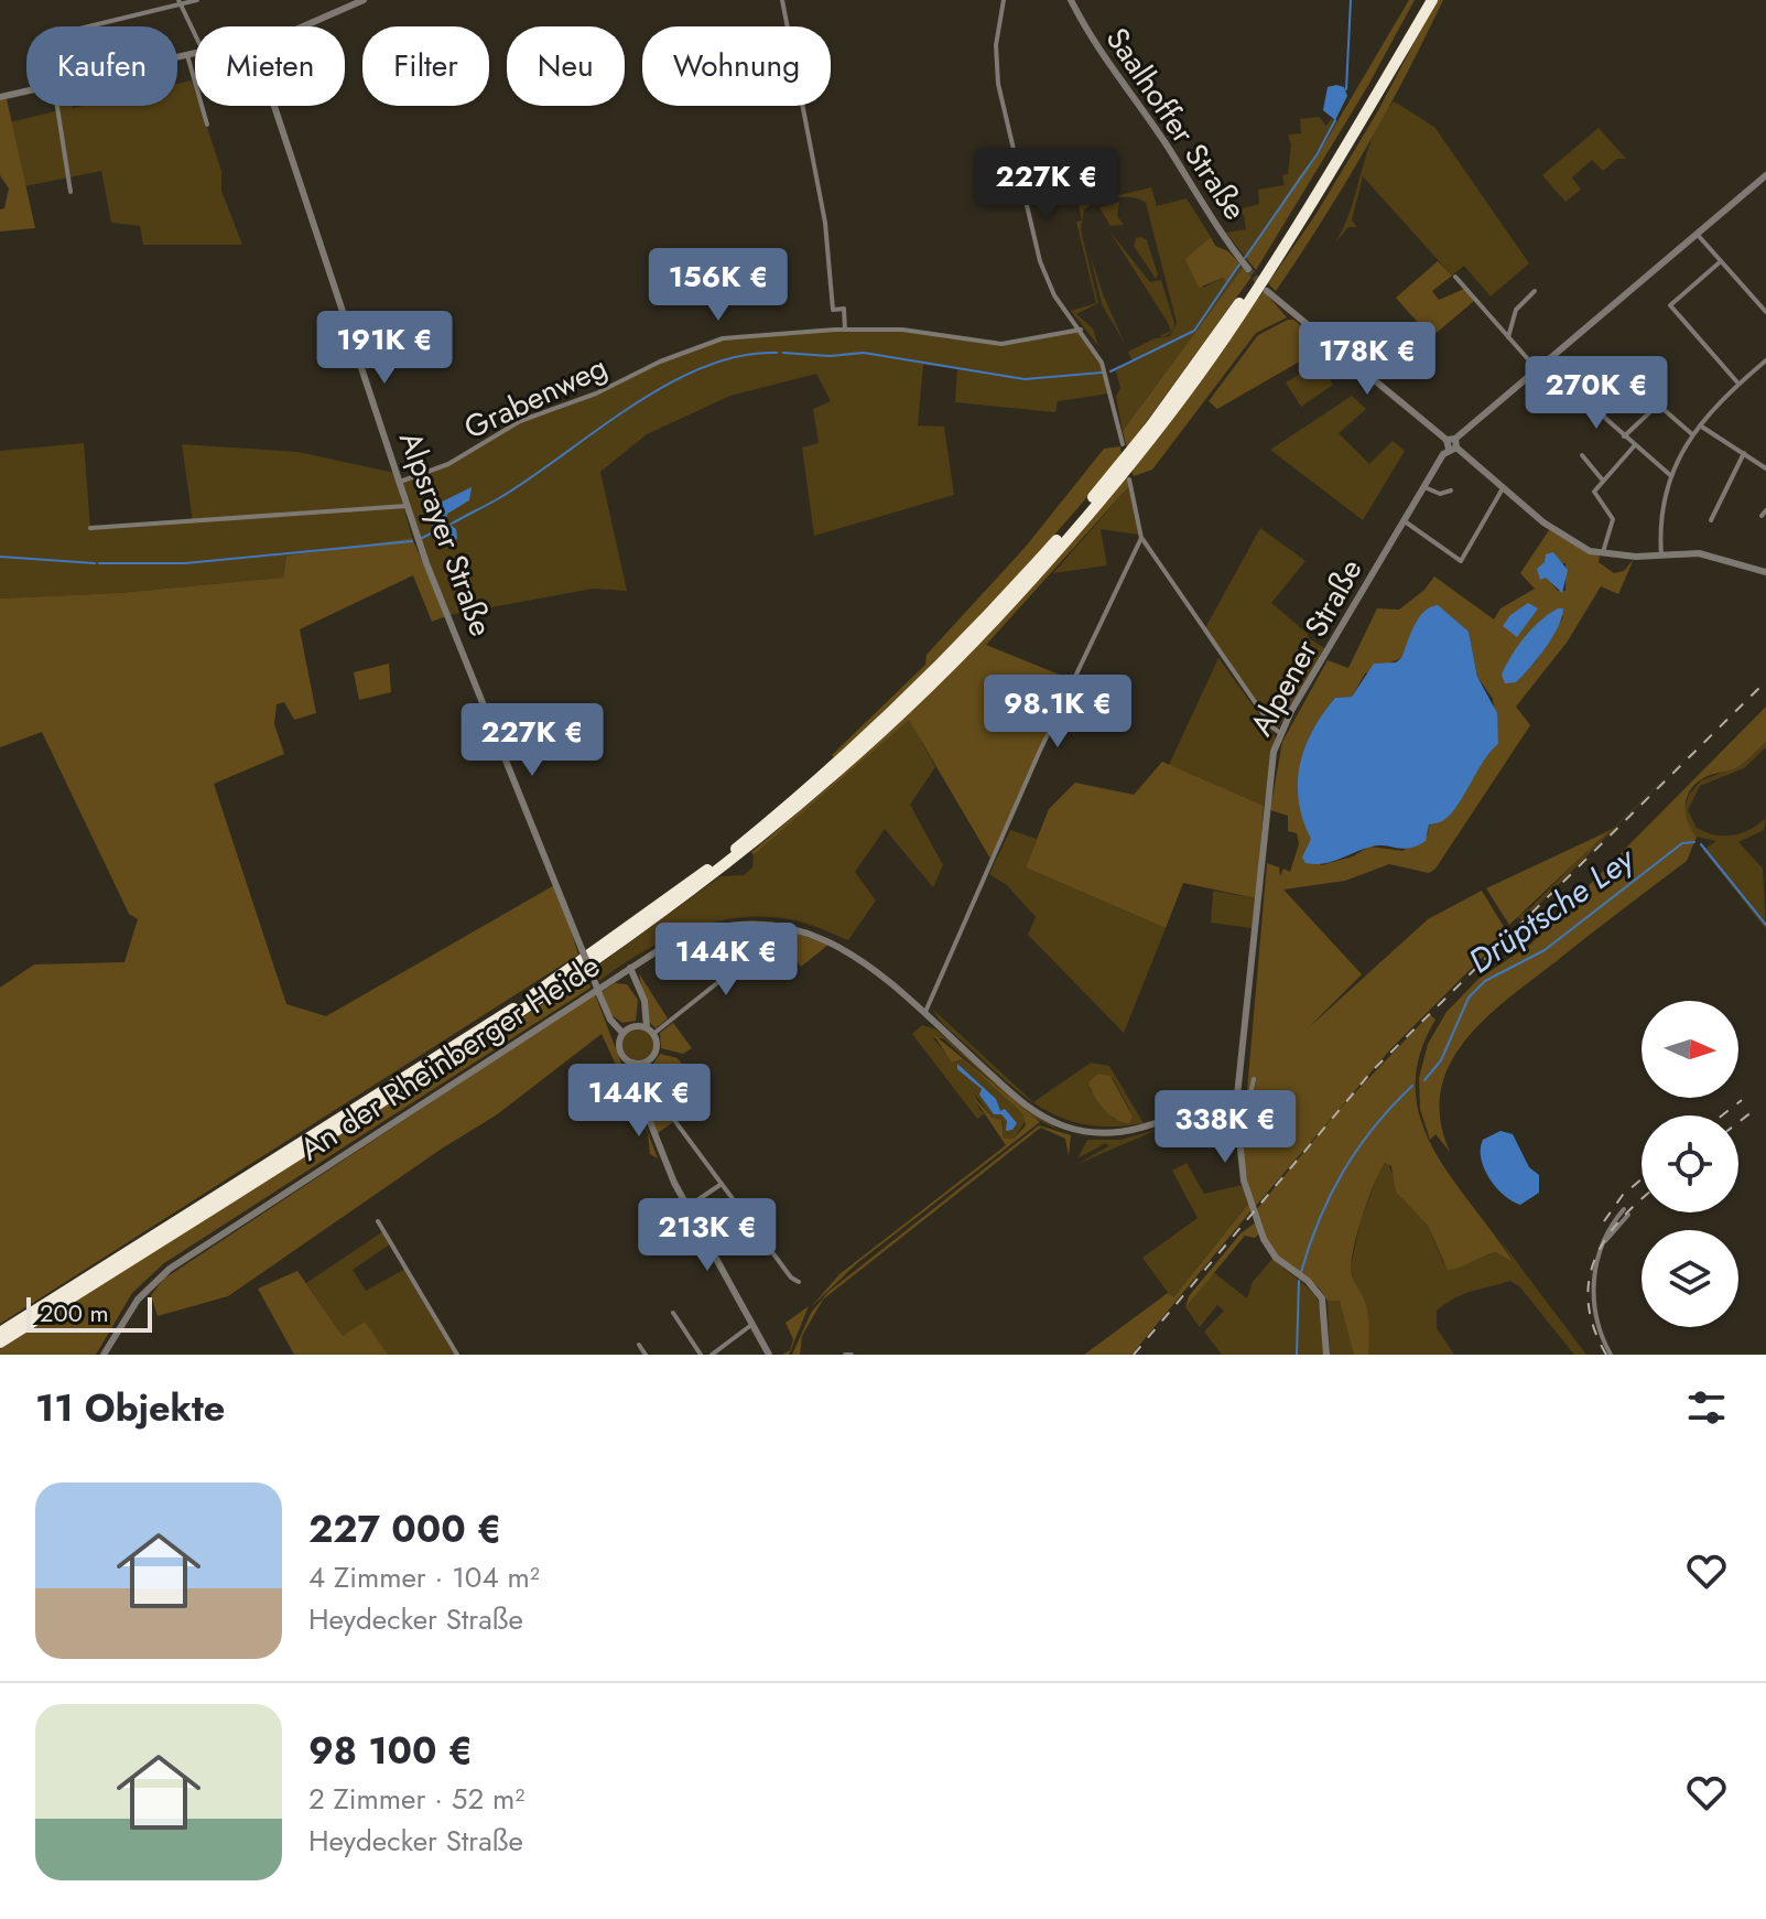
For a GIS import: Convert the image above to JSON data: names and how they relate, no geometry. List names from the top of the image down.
{
  "streets": {
    "street": [
      "Saalhoffer Straße",
      "Grabenweg",
      "Alpsrayer Straße",
      "Alpener Straße",
      "An der Rheinberger Heide"
    ]
  },
  "crossings": [
    ["Grabenweg", "Alpsrayer Straße"],
    ["Alpener Straße", "An der Rheinberger Heide"]
  ],
  "water": ["Drüptsche Ley"],
  "scale_bar": "200 m",
  "north": "right",
  "page": {
    "chip": [
      "Kaufen",
      "Mieten",
      "Filter",
      "Neu",
      "Wohnung"
    ],
    "price": [
      "227K €",
      "156K €",
      "191K €",
      "178K €",
      "270K €",
      "98.1K €",
      "227K €",
      "144K €",
      "144K €",
      "338K €",
      "213K €"
    ],
    "scale": "200 m",
    "heading": "11 Objekte",
    "list": [
      {
        "name": "227 000 €",
        "note": "4 Zimmer · 104 m² · Heydecker Straße"
      },
      {
        "name": "98 100 €",
        "note": "2 Zimmer · 52 m² · Heydecker Straße"
      }
    ]
  }
}
